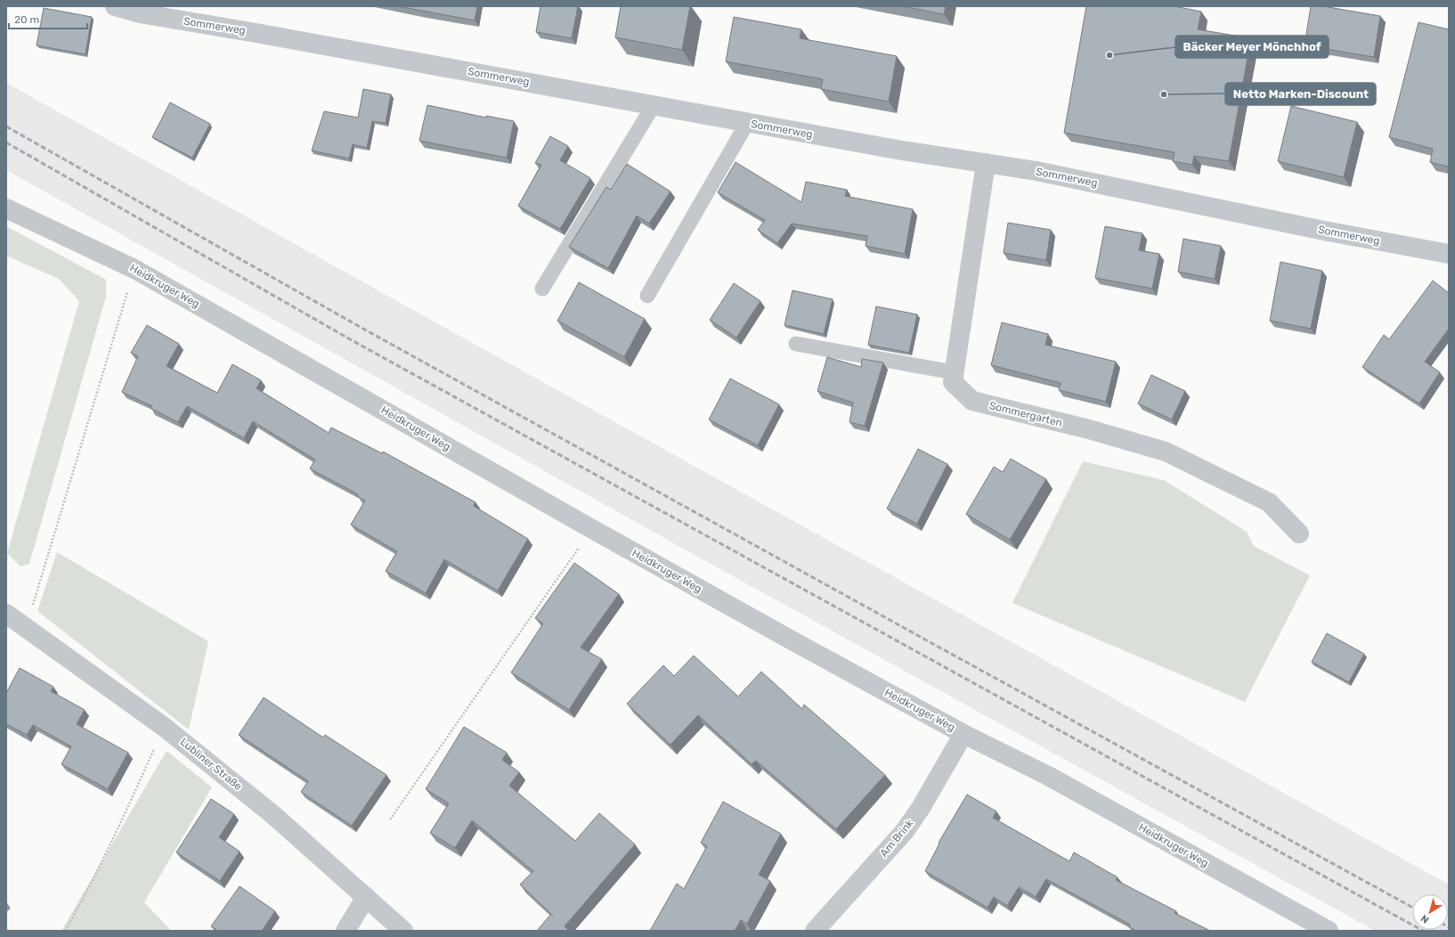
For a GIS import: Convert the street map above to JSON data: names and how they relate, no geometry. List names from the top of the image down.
{
  "streets": {
    "street": [
      "Sommerweg",
      "Heidkruger Weg",
      "Sommergarten",
      "Lubliner Straße",
      "Am Brink"
    ]
  },
  "crossings": [
    ["Sommerweg", "Sommergarten"],
    ["Heidkruger Weg", "Am Brink"]
  ],
  "places": ["Bäcker Meyer Mönchhof", "Netto Marken-Discount"],
  "scale_bar": "20 m",
  "north": "bottom left"
}
